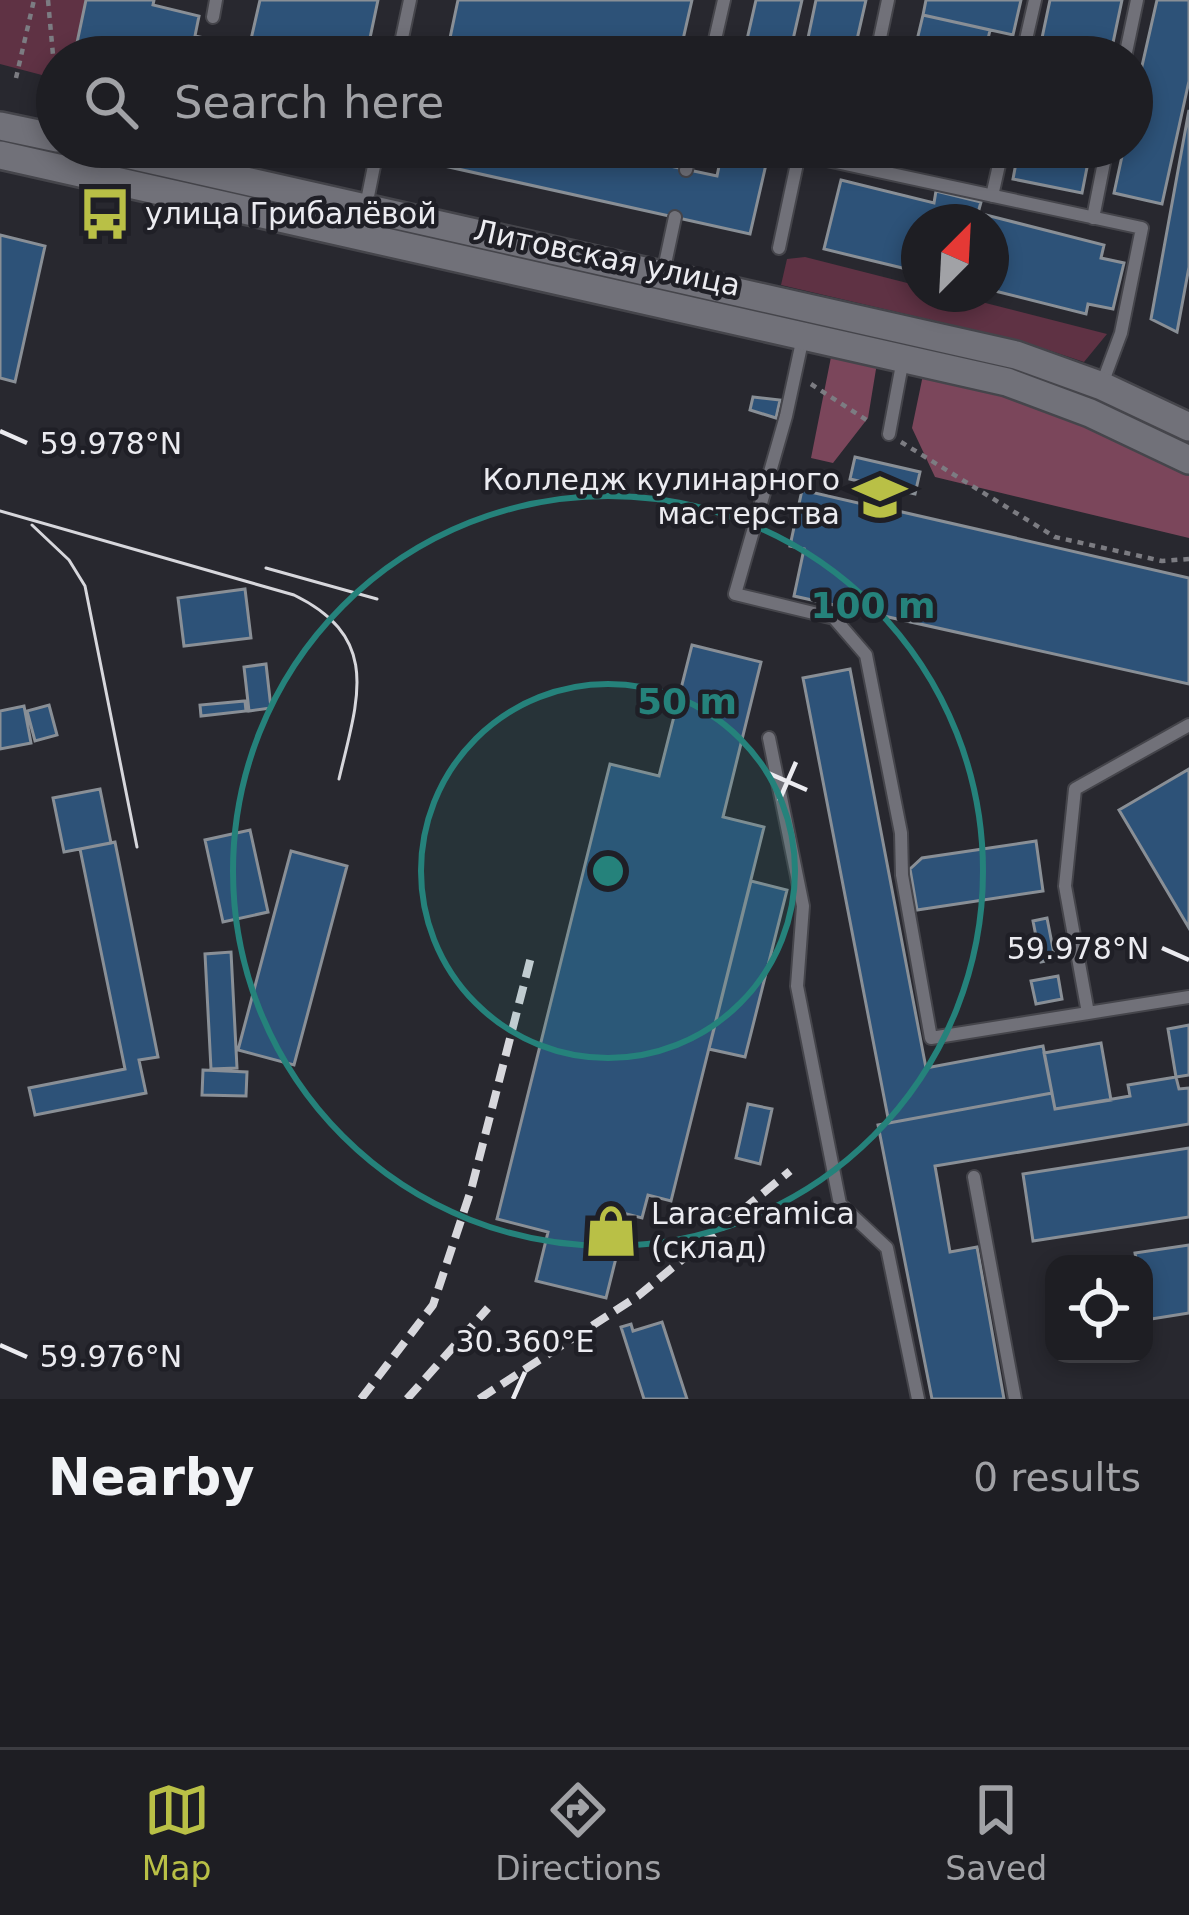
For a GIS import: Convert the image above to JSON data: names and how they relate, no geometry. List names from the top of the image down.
{
  "streets": {
    "street": ["Литовская улица"]
  },
  "places": {
    "bus stop": ["улица Грибалёвой"],
    "school or university": ["Колледж кулинарного мастерства"],
    "shop": ["Laraceramica (склад)"]
  },
  "north": "top right",
  "page": {
    "search": "Search here",
    "heading": ["Nearby", "0 results"],
    "nav": ["Map", "Directions", "Saved"]
  },
  "coordinates": ["59.978°N", "30.360°E", "59.976°N"],
  "rings": ["100 m", "50 m"]
}
